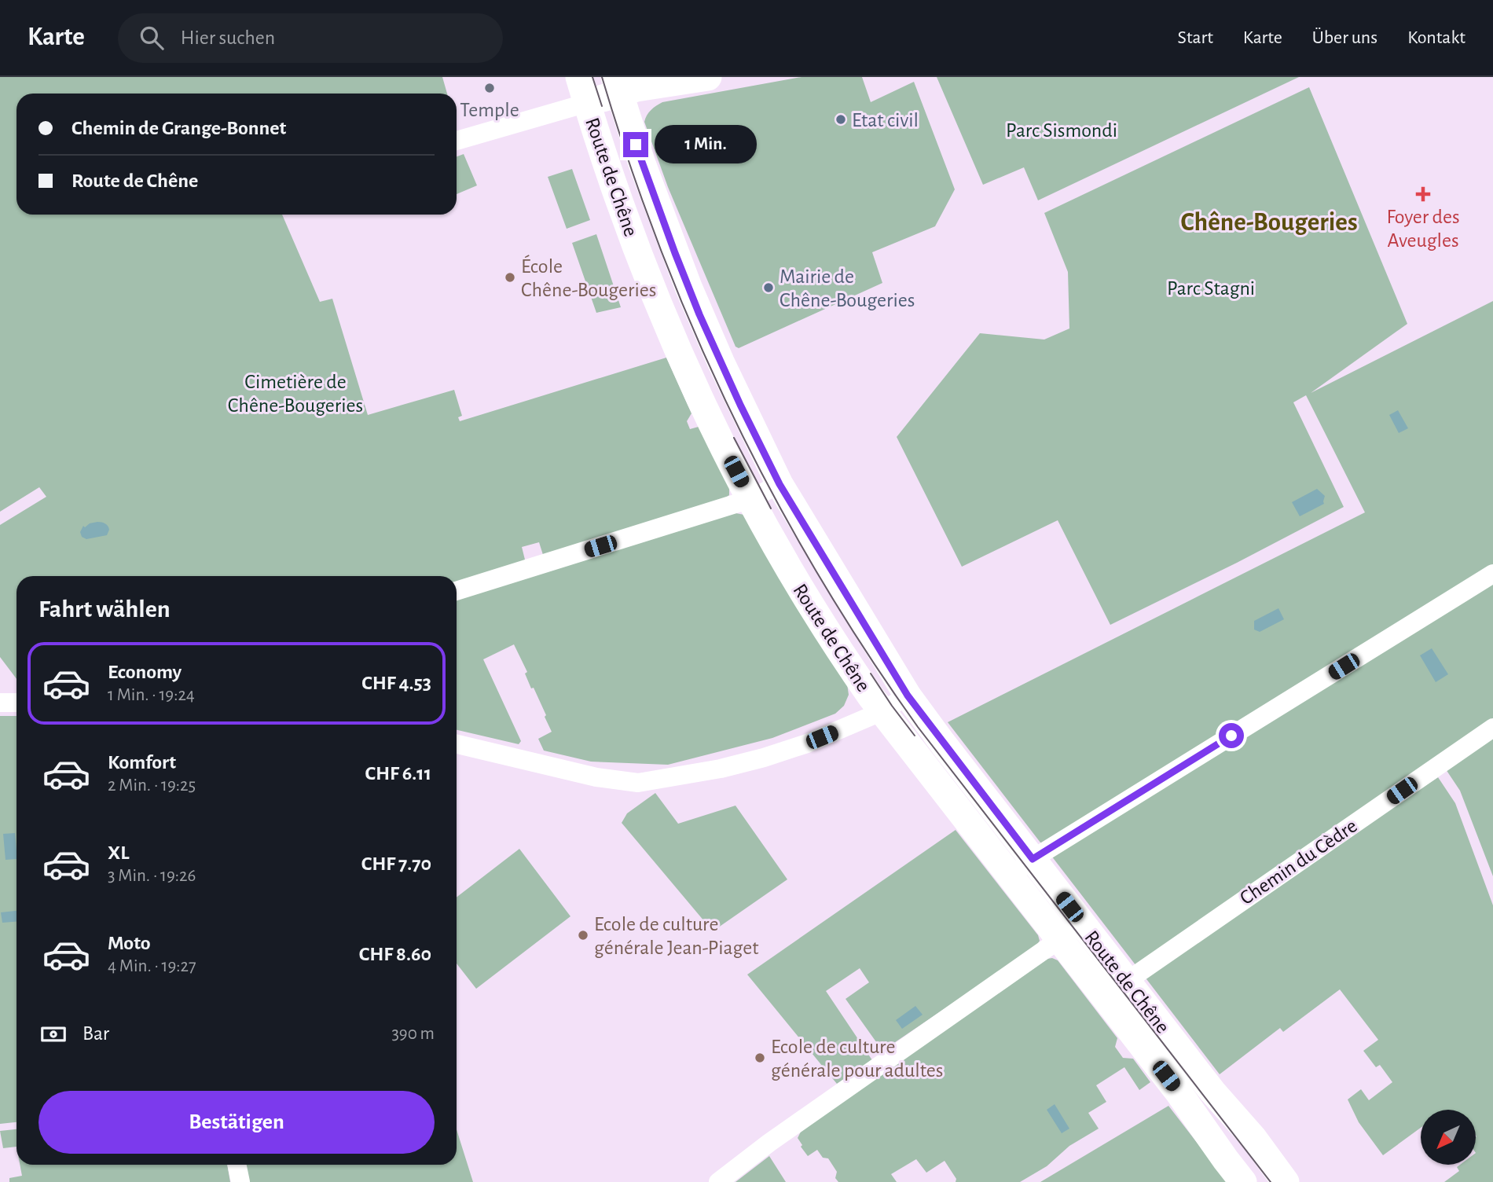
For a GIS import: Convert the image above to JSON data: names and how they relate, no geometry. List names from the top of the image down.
{
  "streets": {
    "main road": ["Route de Chêne"],
    "street": ["Chemin du Cèdre"]
  },
  "crossings": [
    ["Route de Chêne", "Chemin du Cèdre"]
  ],
  "districts": ["Chêne-Bougeries"],
  "parks": ["Parc Sismondi", "Parc Stagni", "Cimetière de Chêne-Bougeries"],
  "places": {
    "other": [
      "Temple",
      "Etat civil",
      "École Chêne-Bougeries",
      "Mairie de Chêne-Bougeries",
      "Ecole de culture générale Jean-Piaget",
      "Ecole de culture générale pour adultes"
    ],
    "health": ["Foyer des Aveugles"]
  },
  "north": "bottom left",
  "page": {
    "header": "Karte",
    "search": "Hier suchen",
    "nav": [
      "Start",
      "Karte",
      "Über uns",
      "Kontakt"
    ],
    "banner": ["Chemin de Grange-Bonnet", "Route de Chêne"],
    "bubble": "1 Min.",
    "heading": "Fahrt wählen",
    "list": [
      {
        "name": "Economy",
        "note": "1 Min. · 19:24",
        "value": "CHF 4.53"
      },
      {
        "name": "Komfort",
        "note": "2 Min. · 19:25",
        "value": "CHF 6.11"
      },
      {
        "name": "XL",
        "note": "3 Min. · 19:26",
        "value": "CHF 7.70"
      },
      {
        "name": "Moto",
        "note": "4 Min. · 19:27",
        "value": "CHF 8.60"
      }
    ],
    "pay": ["Bar", "390 m"],
    "buttons": "Bestätigen"
  }
}
